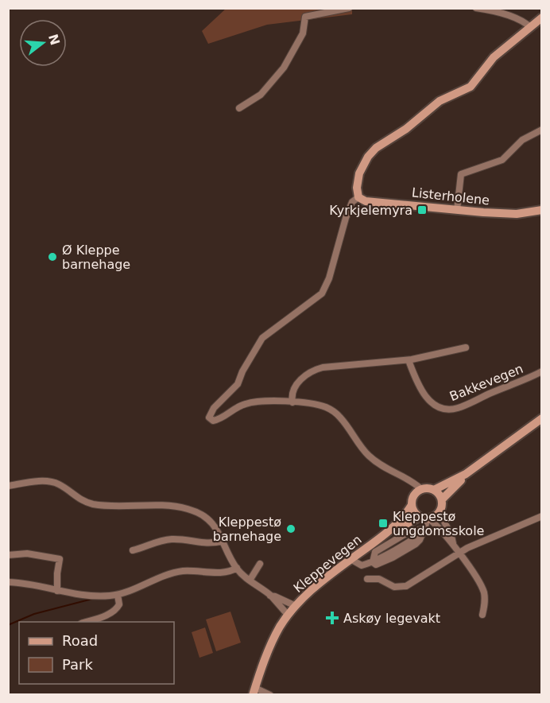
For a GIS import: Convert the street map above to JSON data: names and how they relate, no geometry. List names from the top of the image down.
{
  "streets": {
    "main road": ["Listerholene", "Kleppevegen"],
    "street": ["Bakkevegen"]
  },
  "places": {
    "transit": ["Kyrkjelemyra", "Kleppestø ungdomsskole"],
    "other": ["Ø Kleppe barnehage", "Kleppestø barnehage"],
    "health": ["Askøy legevakt"]
  },
  "legend": ["Road", "Park"],
  "north": "right"
}
